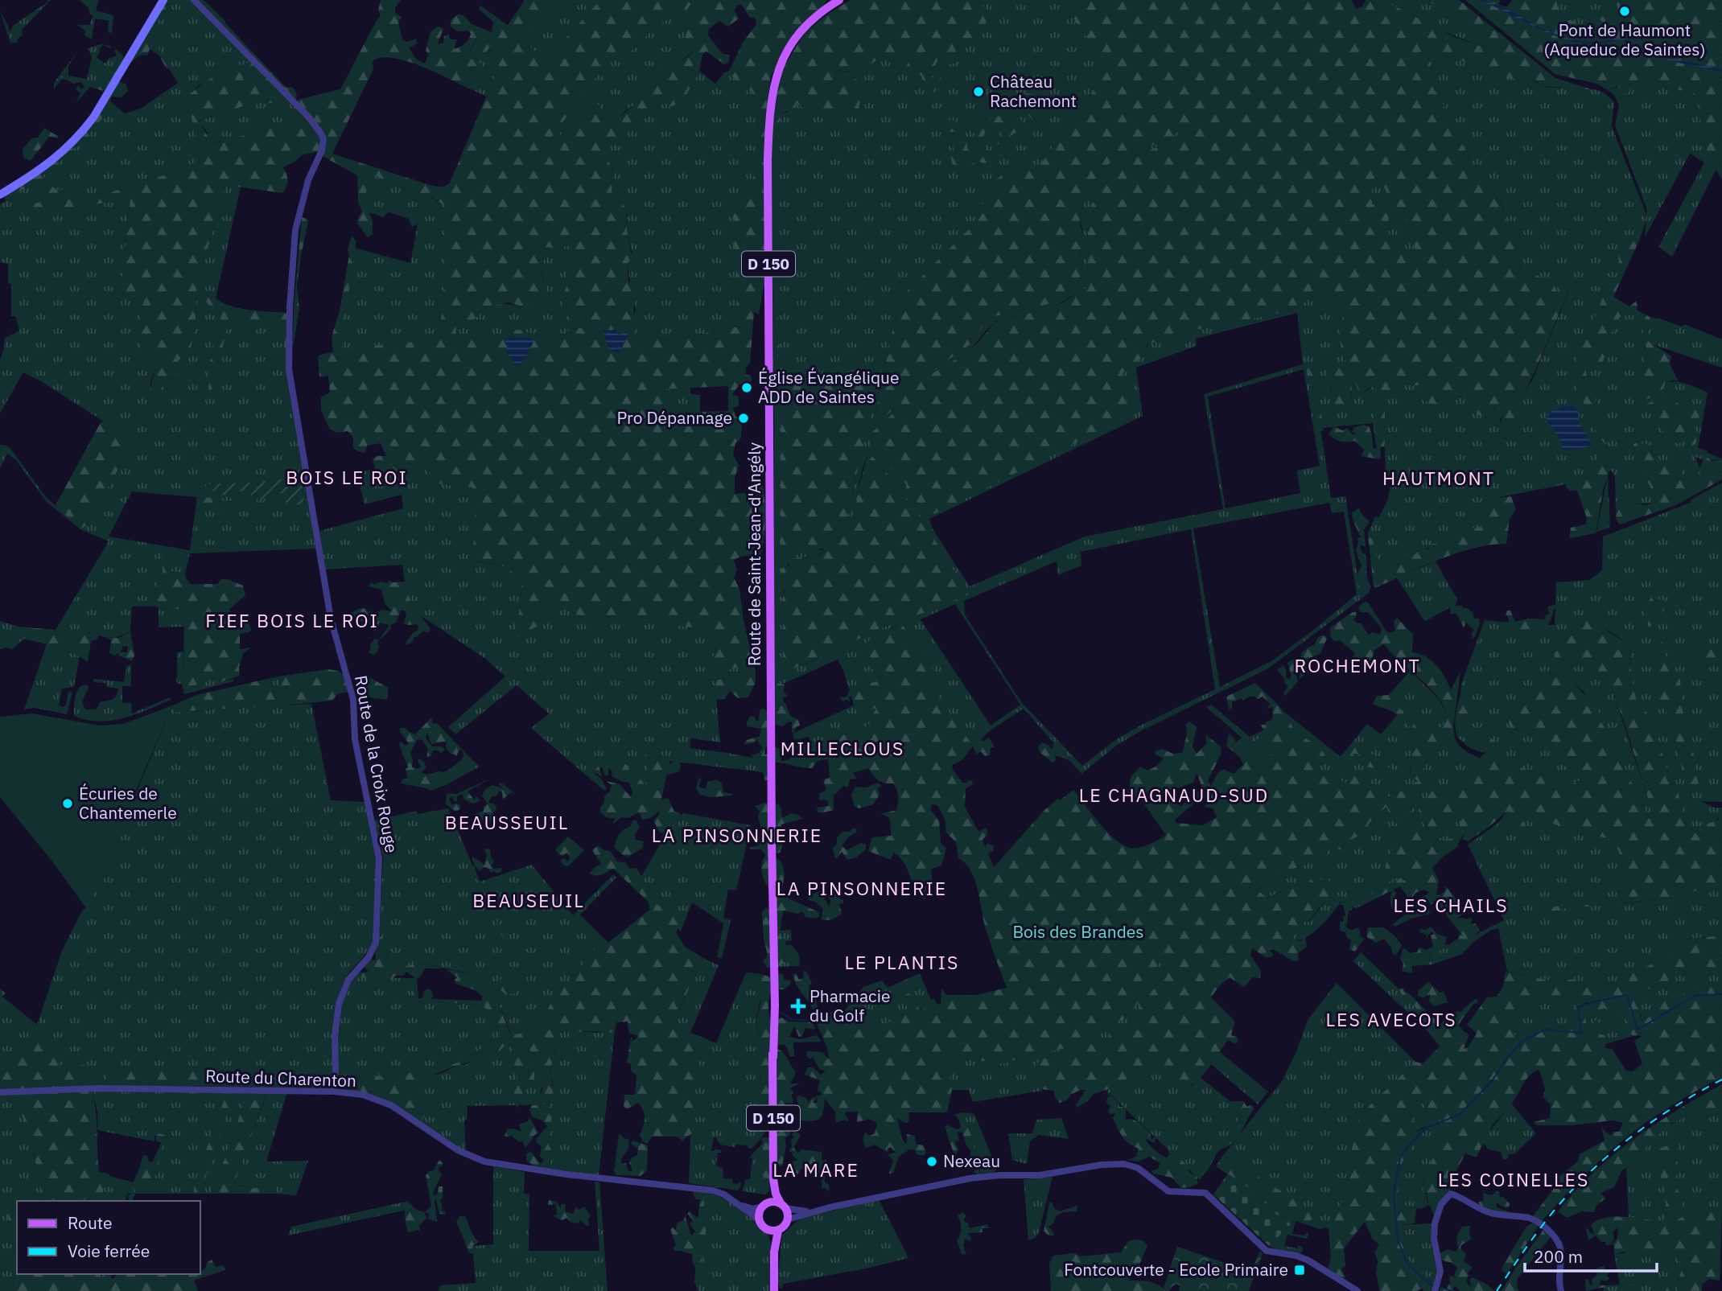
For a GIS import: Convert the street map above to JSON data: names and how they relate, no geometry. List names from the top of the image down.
{
  "streets": {
    "main road": ["D 150", "Route de Saint-Jean-d'Angély"],
    "street": ["Route de la Croix Rouge", "Route du Charenton"]
  },
  "crossings": [
    ["Route de Saint-Jean-d'Angély", "Route du Charenton"],
    ["Route de la Croix Rouge", "Route du Charenton"]
  ],
  "districts": [
    "BOIS LE ROI",
    "HAUTMONT",
    "FIEF BOIS LE ROI",
    "ROCHEMONT",
    "MILLECLOUS",
    "LE CHAGNAUD-SUD",
    "BEAUSSEUIL",
    "LA PINSONNERIE",
    "LA PINSONNERIE",
    "BEAUSEUIL",
    "LES CHAILS",
    "LE PLANTIS",
    "LES AVECOTS",
    "LA MARE",
    "LES COINELLES"
  ],
  "parks": ["Bois des Brandes"],
  "places": {
    "other": [
      "Pont de Haumont (Aqueduc de Saintes)",
      "Château Rachemont",
      "Église Évangélique ADD de Saintes",
      "Pro Dépannage",
      "Écuries de Chantemerle",
      "Nexeau"
    ],
    "health": ["Pharmacie du Golf"],
    "transit": ["Fontcouverte - Ecole Primaire"]
  },
  "legend": ["Route", "Voie ferrée"],
  "scale_bar": "200 m"
}
